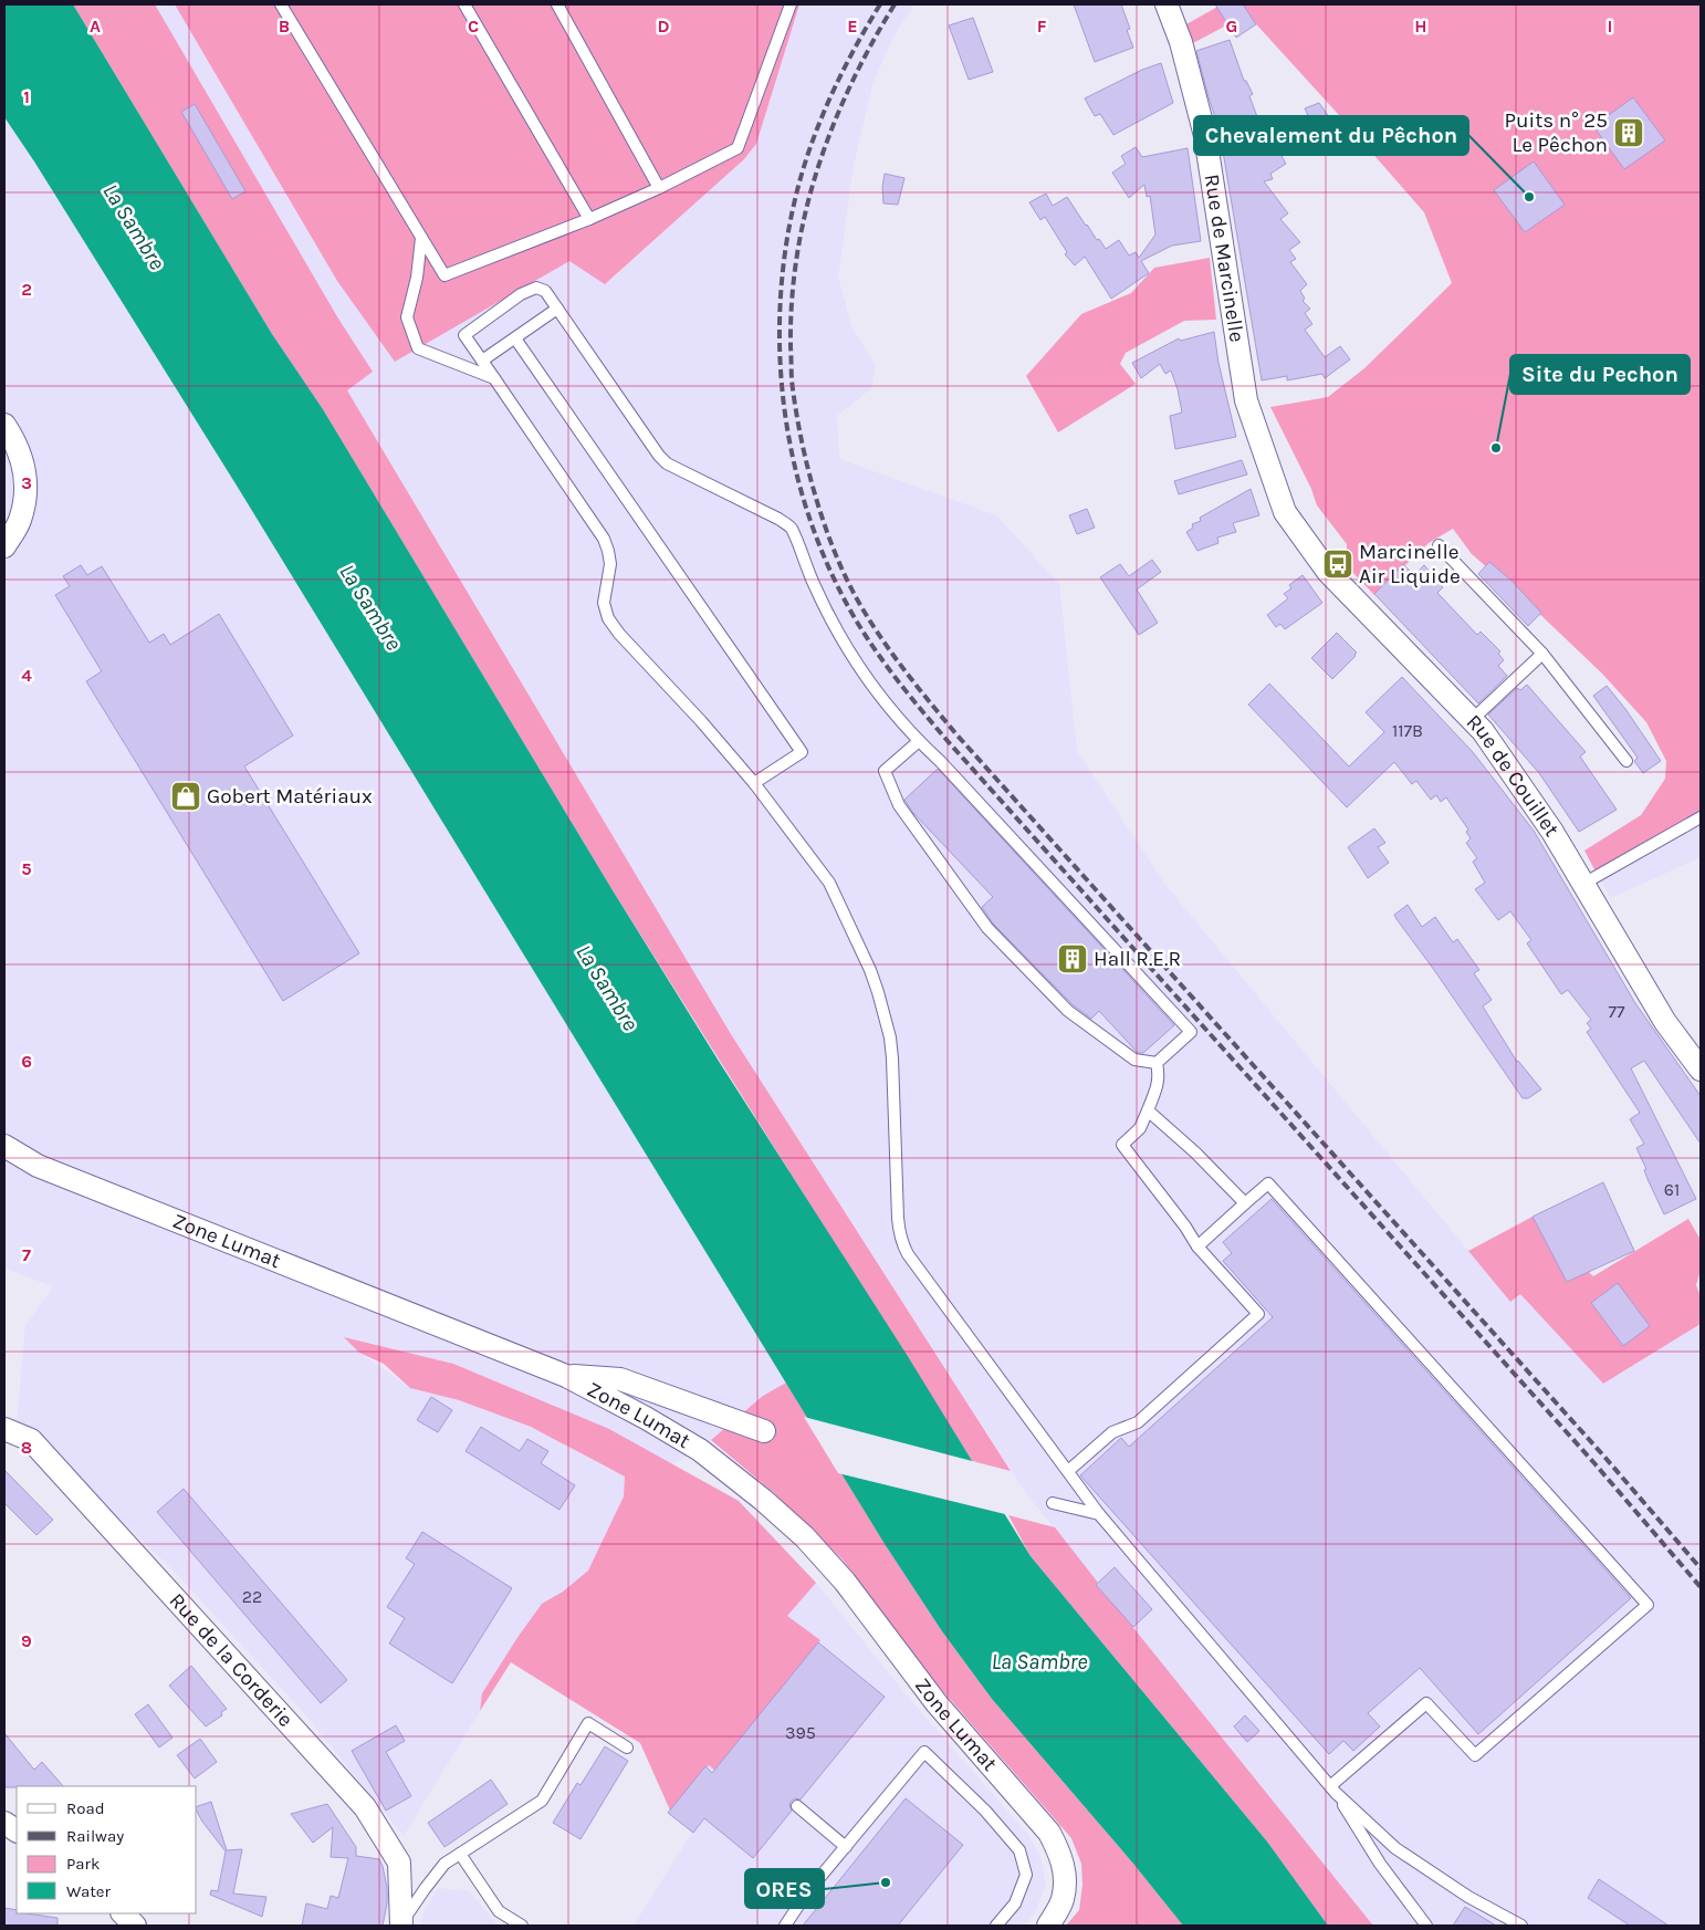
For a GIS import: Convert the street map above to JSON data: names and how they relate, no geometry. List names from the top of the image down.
{
  "streets": {
    "street": [
      "Rue de Marcinelle",
      "Rue de Couillet",
      "Zone Lumat",
      "Rue de la Corderie"
    ]
  },
  "crossings": [
    ["Rue de Marcinelle", "Rue de Couillet"]
  ],
  "water": ["La Sambre"],
  "places": {
    "building": ["Puits n° 25 Le Pêchon", "Hall R.E.R"],
    "other": ["Chevalement du Pêchon", "Site du Pechon", "ORES"],
    "bus stop": ["Marcinelle Air Liquide"],
    "shop": ["Gobert Matériaux"]
  },
  "house_numbers": [
    "117B",
    "77",
    "61",
    "22",
    "395"
  ],
  "legend": [
    "Road",
    "Railway",
    "Park",
    "Water"
  ],
  "grid": {
    "columns": [
      "A",
      "B",
      "C",
      "D",
      "E",
      "F",
      "G",
      "H",
      "I"
    ],
    "rows": [
      "1",
      "2",
      "3",
      "4",
      "5",
      "6",
      "7",
      "8",
      "9"
    ]
  }
}
